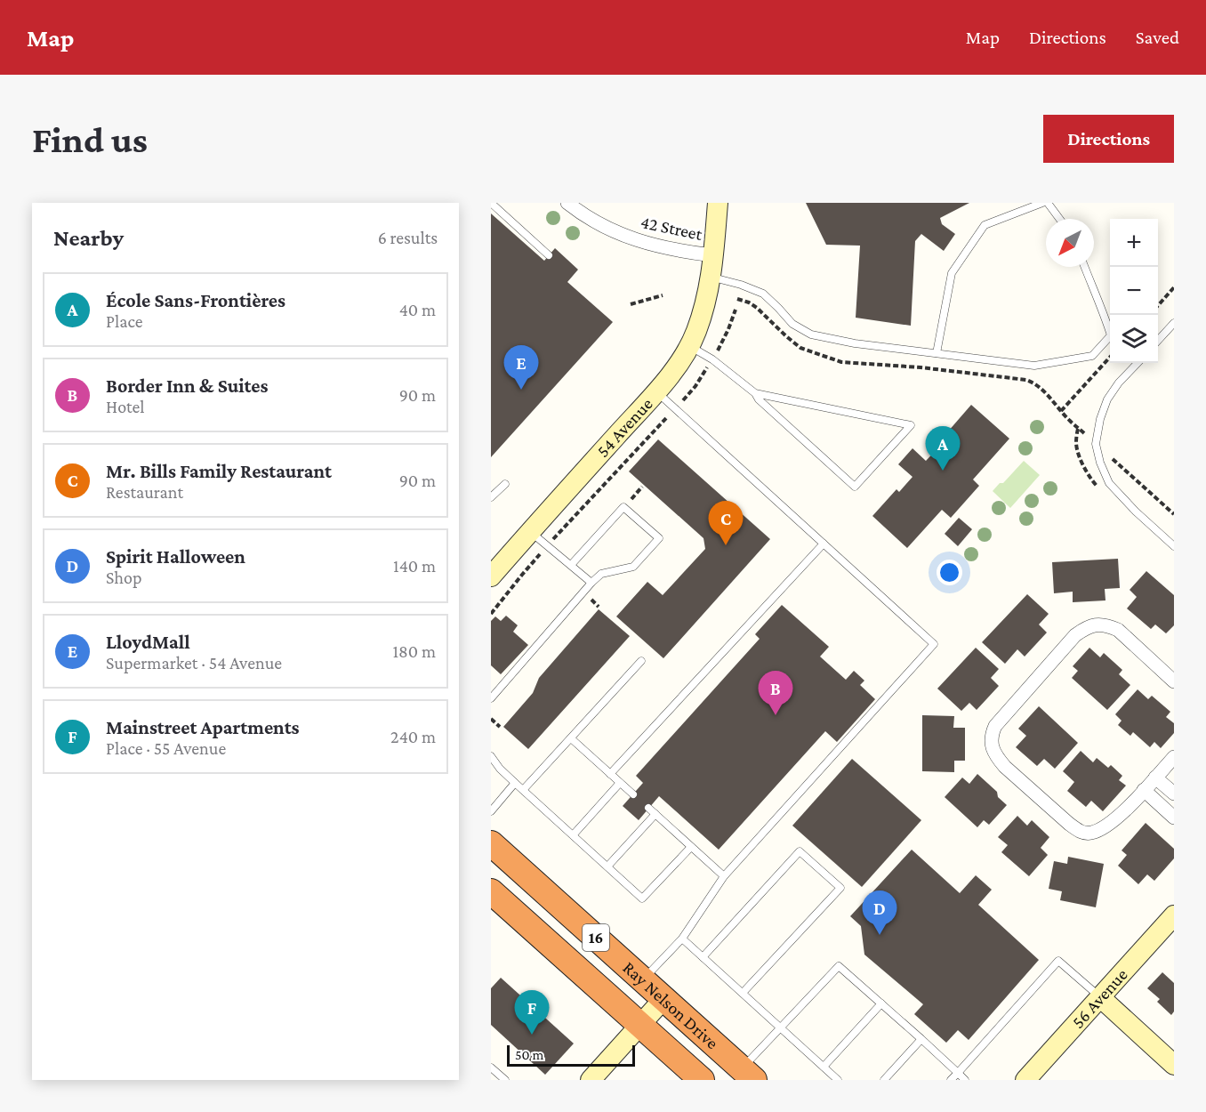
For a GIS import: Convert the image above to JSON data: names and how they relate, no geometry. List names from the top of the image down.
{
  "streets": {
    "highway": ["16", "Ray Nelson Drive"],
    "street": ["42 Street", "54 Avenue", "56 Avenue"]
  },
  "crossings": [
    ["42 Street", "54 Avenue"]
  ],
  "scale_bar": "50 m",
  "north": "bottom left",
  "page": {
    "header": "Map",
    "nav": ["Map", "Directions", "Saved"],
    "buttons": "Directions",
    "title": "Find us",
    "heading": ["Nearby", "6 results"],
    "map_buttons": ["+", "−"],
    "list": [
      {
        "mark": "A",
        "name": "École Sans-Frontières",
        "note": "Place",
        "value": "40 m"
      },
      {
        "mark": "B",
        "name": "Border Inn & Suites",
        "note": "Hotel",
        "value": "90 m"
      },
      {
        "mark": "C",
        "name": "Mr. Bills Family Restaurant",
        "note": "Restaurant",
        "value": "90 m"
      },
      {
        "mark": "D",
        "name": "Spirit Halloween",
        "note": "Shop",
        "value": "140 m"
      },
      {
        "mark": "E",
        "name": "LloydMall",
        "note": "Supermarket · 54 Avenue",
        "value": "180 m"
      },
      {
        "mark": "F",
        "name": "Mainstreet Apartments",
        "note": "Place · 55 Avenue",
        "value": "240 m"
      }
    ],
    "pins": [
      "E",
      "A",
      "C",
      "B",
      "D",
      "F"
    ],
    "scale": "50 m"
  }
}
